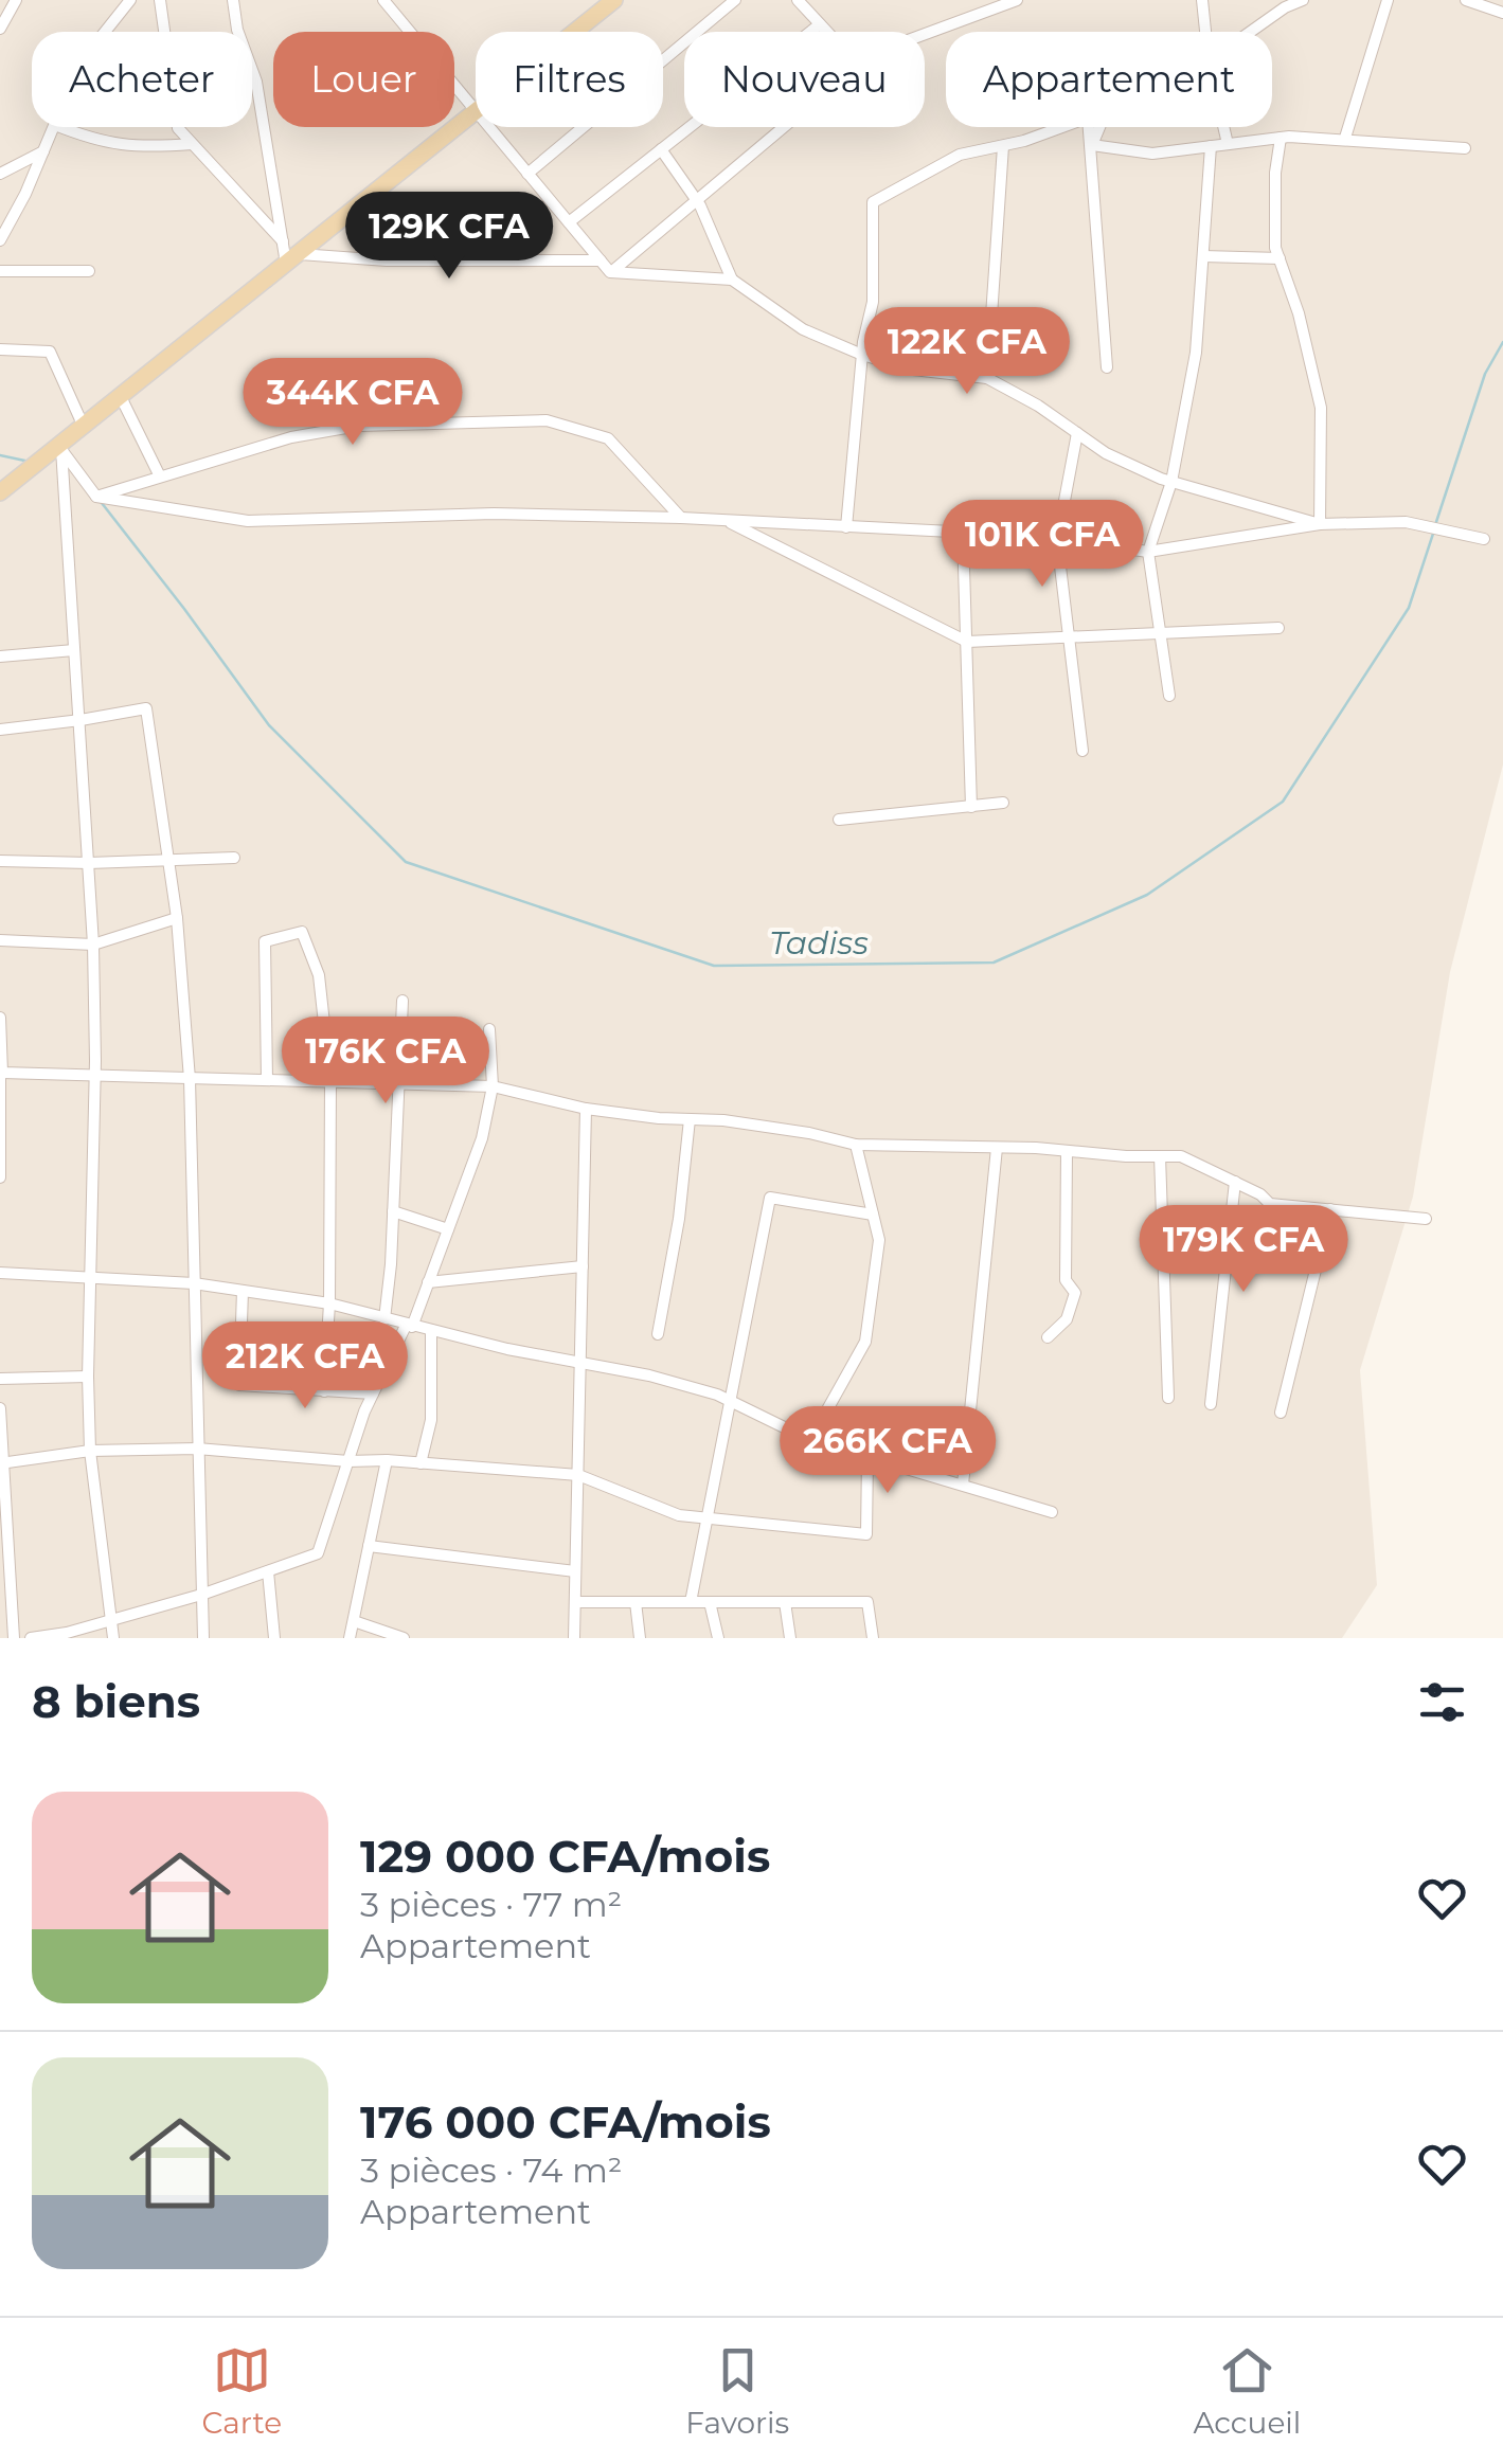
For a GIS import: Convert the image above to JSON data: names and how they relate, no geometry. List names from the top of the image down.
{
  "water": ["Tadiss"],
  "page": {
    "chip": [
      "Acheter",
      "Louer",
      "Filtres",
      "Nouveau",
      "Appartement"
    ],
    "price": [
      "129K CFA",
      "122K CFA",
      "344K CFA",
      "101K CFA",
      "176K CFA",
      "179K CFA",
      "212K CFA",
      "266K CFA"
    ],
    "heading": "8 biens",
    "list": [
      {
        "name": "129 000 CFA/mois",
        "note": "3 pièces · 77 m² · Appartement"
      },
      {
        "name": "176 000 CFA/mois",
        "note": "3 pièces · 74 m² · Appartement"
      }
    ],
    "tabs": ["Carte", "Favoris", "Accueil"]
  }
}
